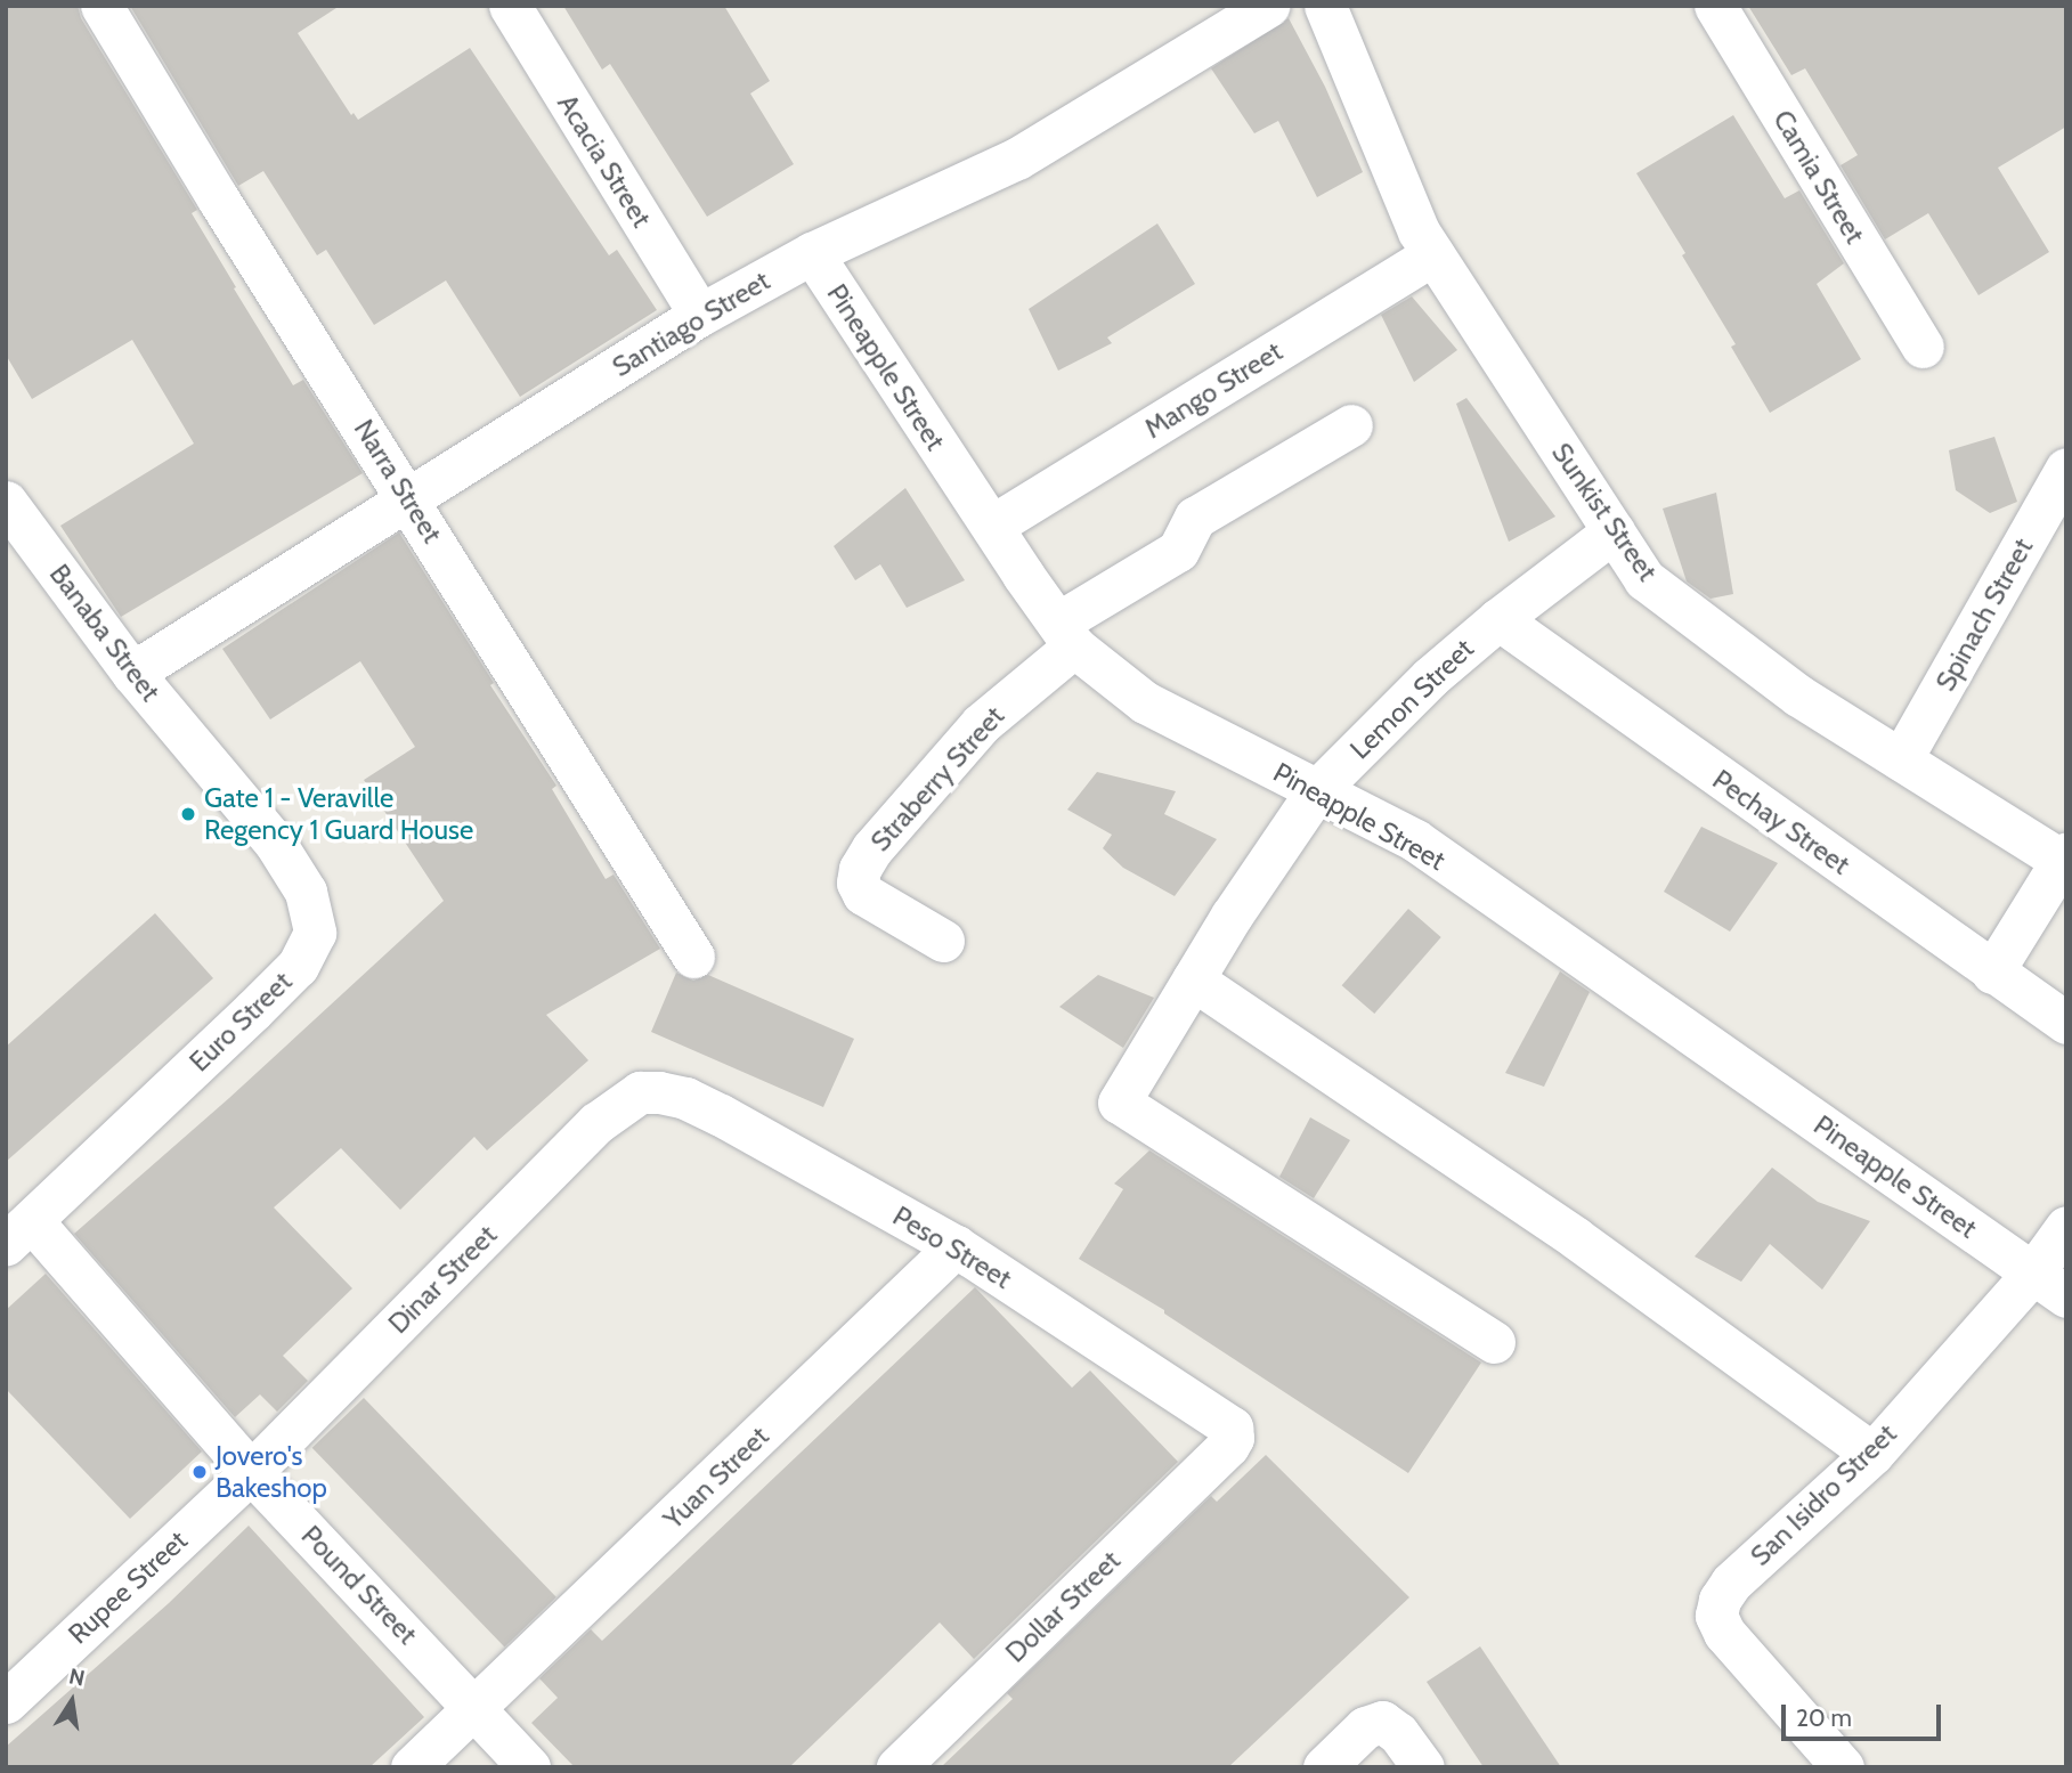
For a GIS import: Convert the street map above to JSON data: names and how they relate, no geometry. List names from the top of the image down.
{
  "streets": {
    "street": [
      "Acacia Street",
      "Camia Street",
      "Santiago Street",
      "Pineapple Street",
      "Mango Street",
      "Narra Street",
      "Sunkist Street",
      "Spinach Street",
      "Banaba Street",
      "Lemon Street",
      "Straberry Street",
      "Pechay Street",
      "Euro Street",
      "Peso Street",
      "Dinar Street",
      "Yuan Street",
      "San Isidro Street",
      "Pound Street",
      "Rupee Street",
      "Dollar Street"
    ]
  },
  "crossings": [
    ["Acacia Street", "Santiago Street"],
    ["Santiago Street", "Pineapple Street"],
    ["Santiago Street", "Narra Street"],
    ["Santiago Street", "Banaba Street"],
    ["Pineapple Street", "Mango Street"],
    ["Pineapple Street", "Lemon Street"],
    ["Pineapple Street", "Straberry Street"],
    ["Pineapple Street", "San Isidro Street"],
    ["Mango Street", "Sunkist Street"],
    ["Sunkist Street", "Spinach Street"],
    ["Sunkist Street", "Lemon Street"],
    ["Banaba Street", "Euro Street"],
    ["Lemon Street", "Pechay Street"],
    ["Euro Street", "Pound Street"],
    ["Peso Street", "Dinar Street"],
    ["Peso Street", "Yuan Street"],
    ["Peso Street", "Dollar Street"],
    ["Dinar Street", "Pound Street"],
    ["Dinar Street", "Rupee Street"],
    ["Yuan Street", "Pound Street"],
    ["Pound Street", "Rupee Street"]
  ],
  "places": ["Gate 1 - Veraville Regency 1 Guard House", "Jovero's Bakeshop"],
  "scale_bar": "20 m",
  "north": "top"
}
